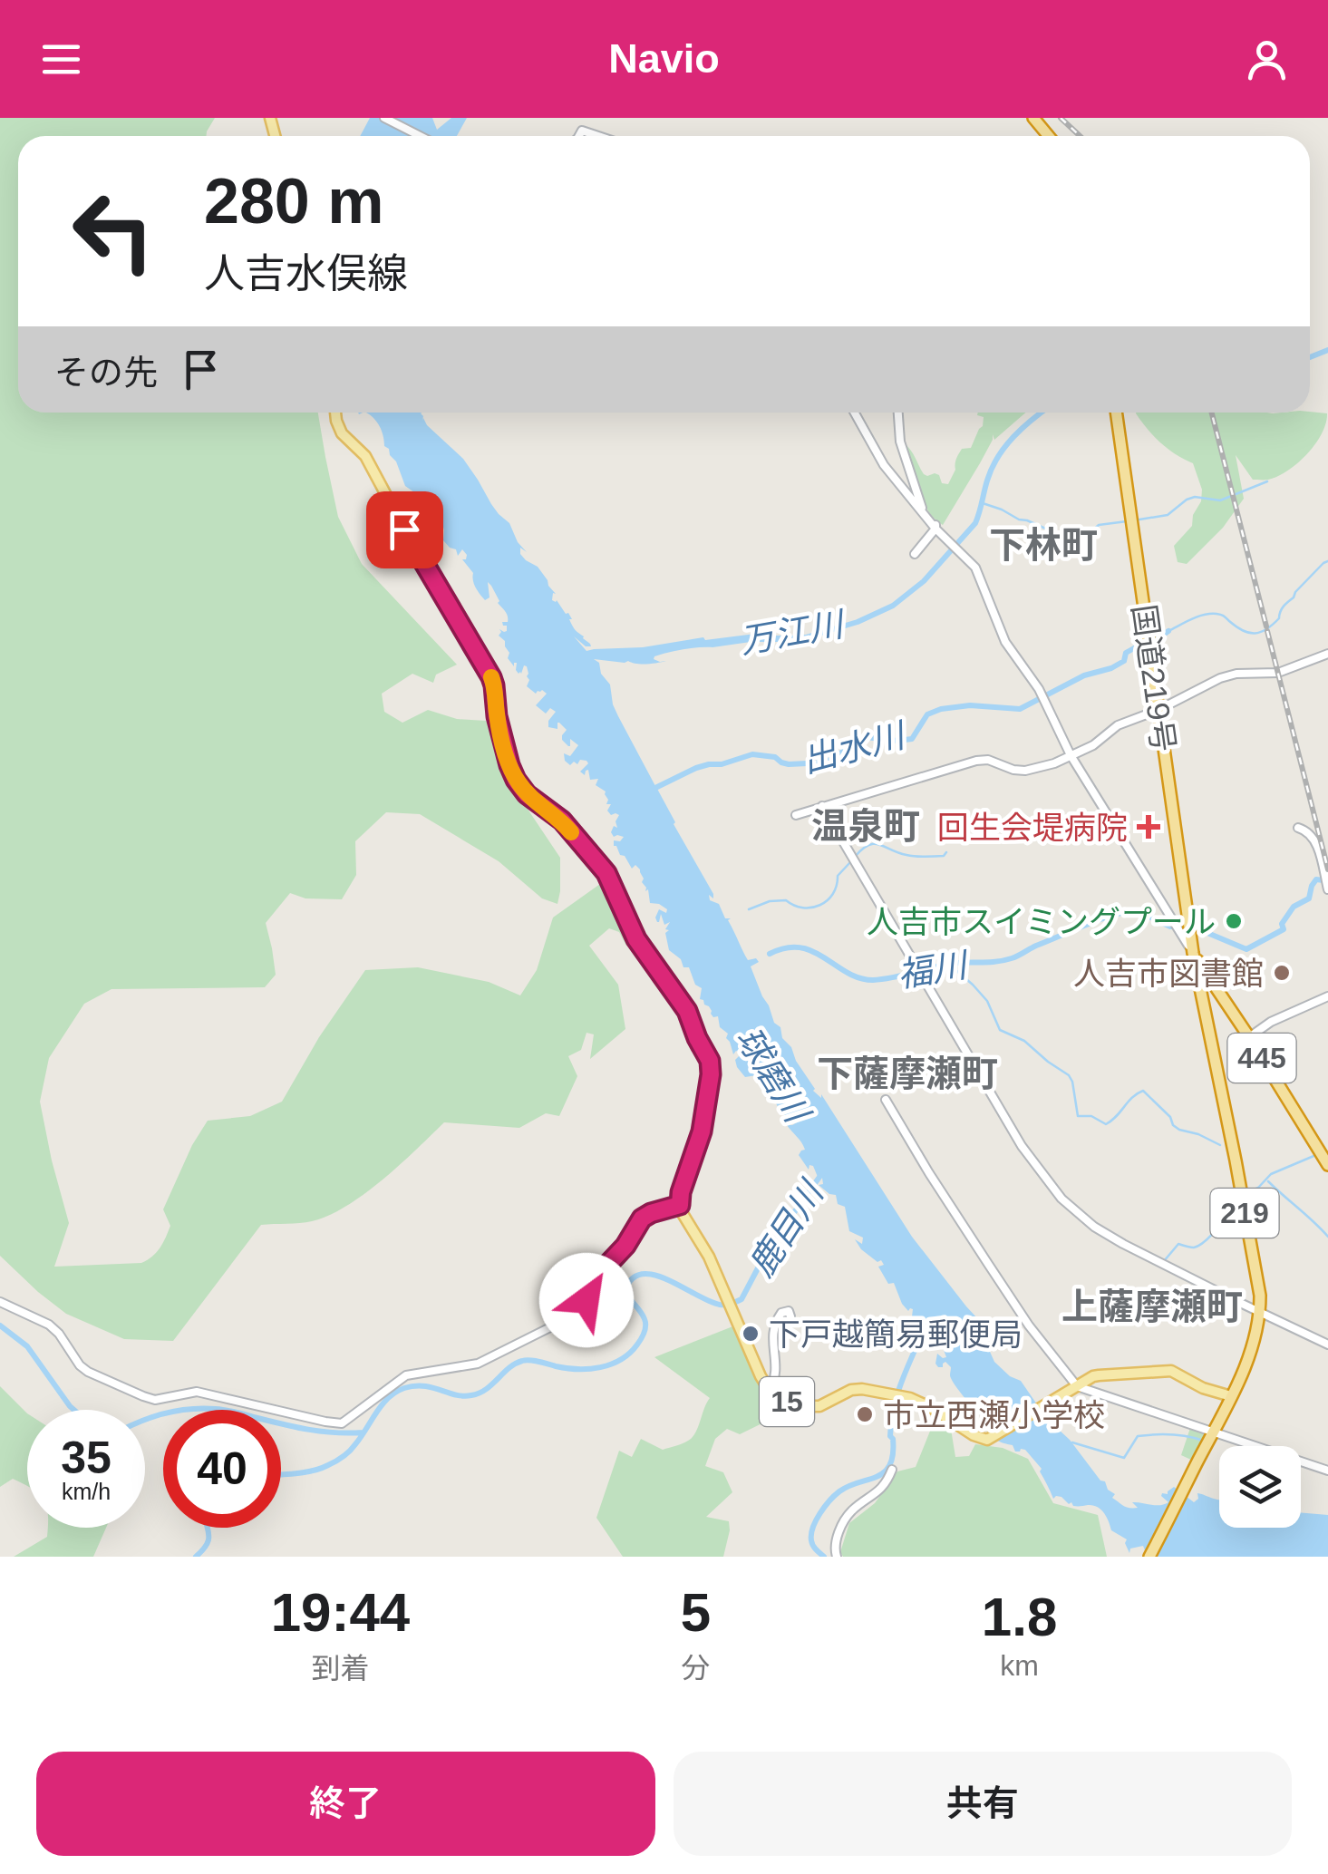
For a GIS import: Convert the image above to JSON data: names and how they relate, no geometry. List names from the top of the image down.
{
  "streets": {
    "highway": ["国道219号", "445", "219"],
    "main road": ["15"]
  },
  "crossings": [
    ["国道219号", "445"],
    ["445", "219"],
    ["219", "15"]
  ],
  "districts": [
    "下林町",
    "温泉町",
    "下薩摩瀬町",
    "上薩摩瀬町"
  ],
  "water": [
    "万江川",
    "出水川",
    "福川",
    "球磨川",
    "鹿目川"
  ],
  "places": {
    "health": ["回生会堤病院"],
    "other": [
      "人吉市スイミングプール",
      "人吉市図書館",
      "下戸越簡易郵便局",
      "市立西瀬小学校"
    ]
  },
  "page": {
    "header": "Navio",
    "turn": ["280 m", "人吉水俣線"],
    "then": "その先",
    "speed": "35 km/h",
    "limit": "40",
    "eta": [
      "19:44",
      "到着",
      "5",
      "分",
      "1.8",
      "km"
    ],
    "buttons": ["終了", "共有"]
  }
}
